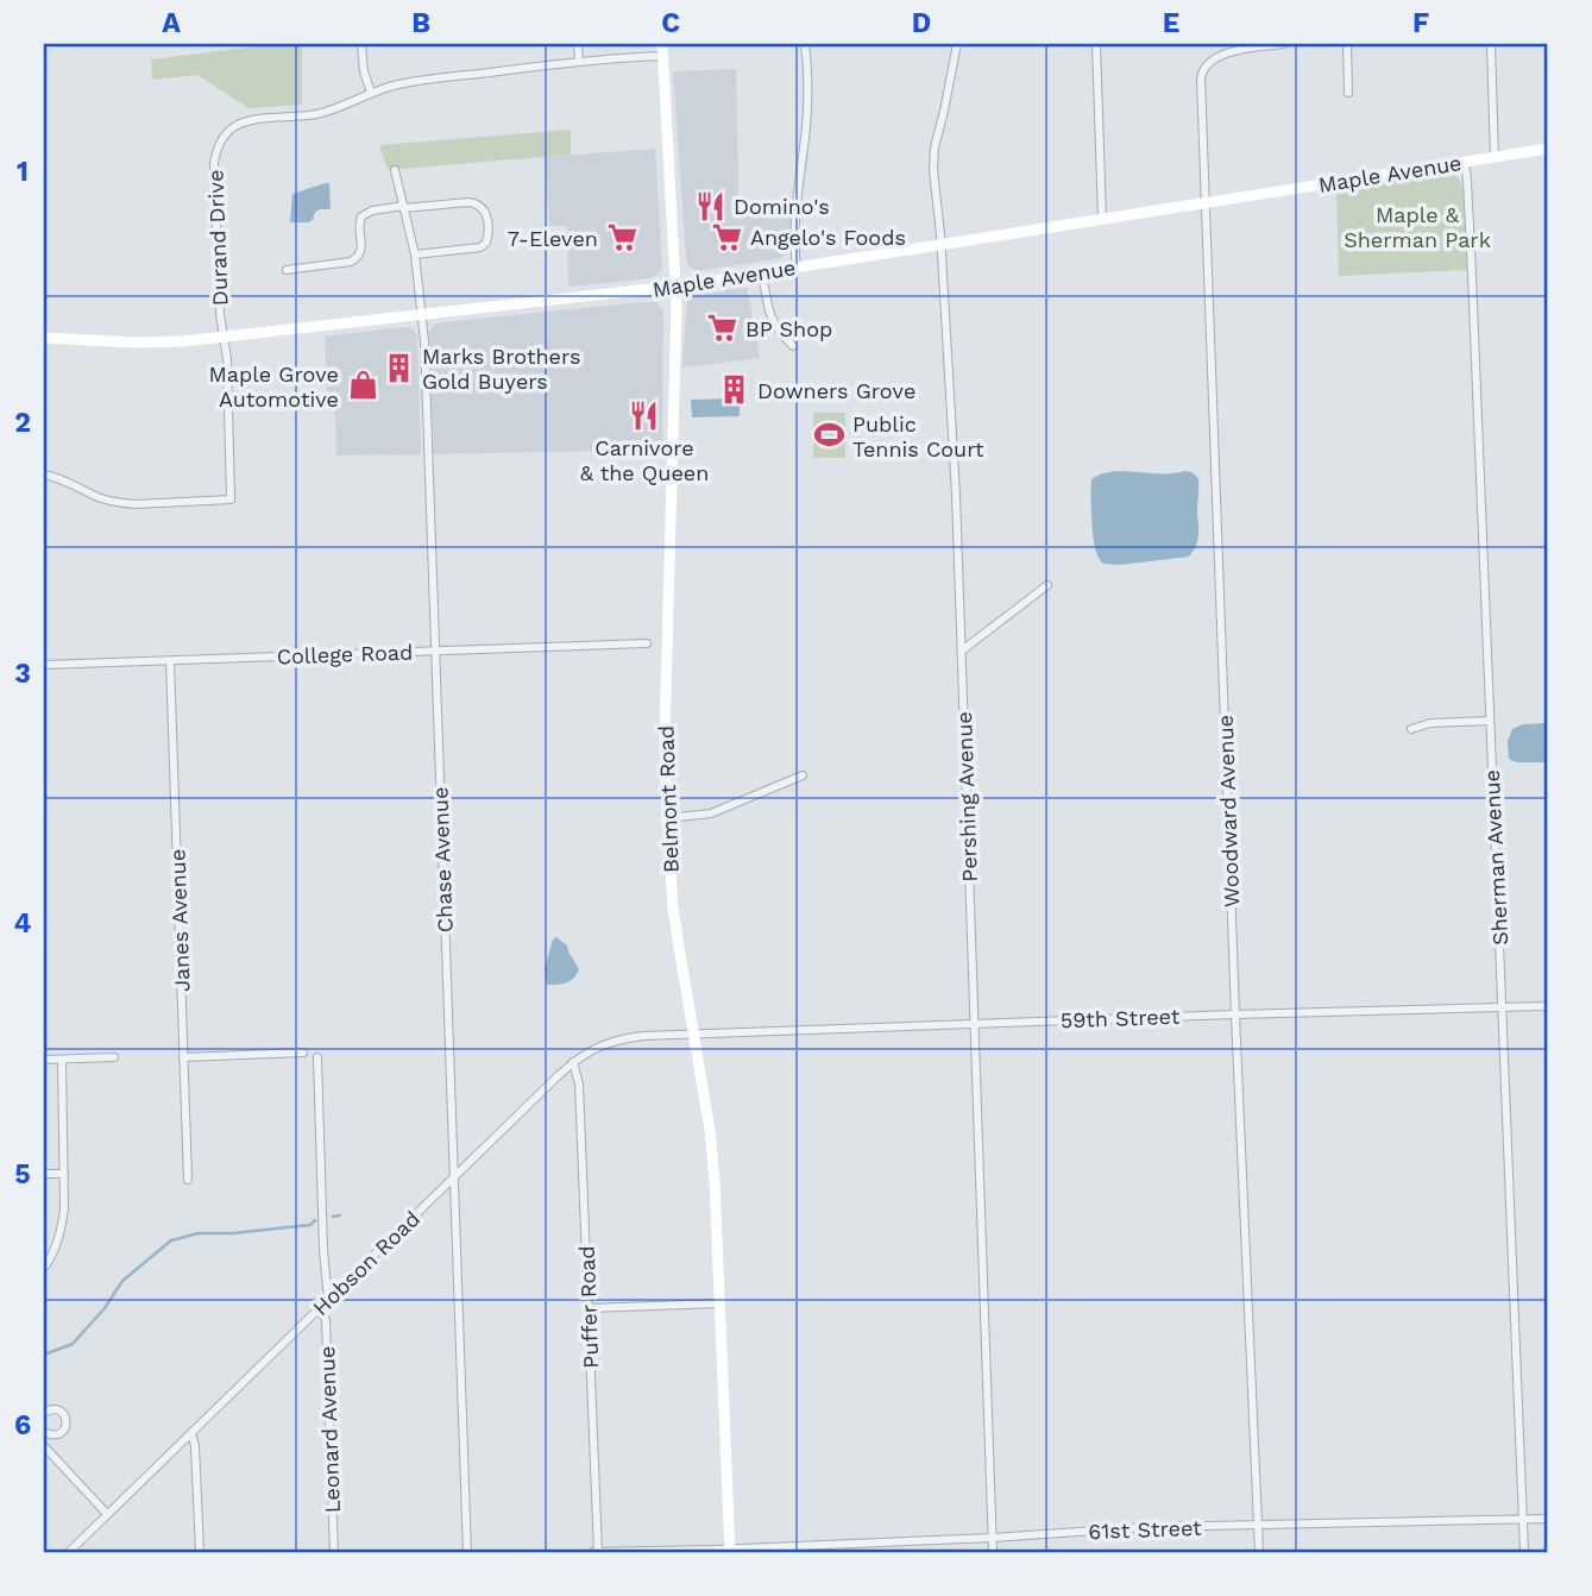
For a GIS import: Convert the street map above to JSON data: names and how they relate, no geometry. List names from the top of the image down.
{
  "streets": {
    "main road": ["Maple Avenue", "Belmont Road"],
    "street": [
      "Durand Drive",
      "College Road",
      "Pershing Avenue",
      "Woodward Avenue",
      "Sherman Avenue",
      "Chase Avenue",
      "Janes Avenue",
      "59th Street",
      "Hobson Road",
      "Puffer Road",
      "Leonard Avenue",
      "61st Street"
    ]
  },
  "crossings": [
    ["Maple Avenue", "Durand Drive"],
    ["Maple Avenue", "Pershing Avenue"],
    ["Maple Avenue", "Belmont Road"],
    ["Maple Avenue", "Woodward Avenue"],
    ["Maple Avenue", "Sherman Avenue"],
    ["Maple Avenue", "Chase Avenue"],
    ["Durand Drive", "Belmont Road"],
    ["College Road", "Chase Avenue"],
    ["College Road", "Janes Avenue"],
    ["Pershing Avenue", "59th Street"],
    ["Pershing Avenue", "61st Street"],
    ["Belmont Road", "59th Street"],
    ["Belmont Road", "Hobson Road"],
    ["Belmont Road", "61st Street"],
    ["Woodward Avenue", "59th Street"],
    ["Woodward Avenue", "61st Street"],
    ["Sherman Avenue", "59th Street"],
    ["Sherman Avenue", "61st Street"],
    ["Chase Avenue", "Hobson Road"],
    ["59th Street", "Hobson Road"],
    ["Hobson Road", "Puffer Road"],
    ["Hobson Road", "Leonard Avenue"],
    ["Puffer Road", "61st Street"]
  ],
  "parks": ["Maple & Sherman Park"],
  "places": {
    "restaurant": ["Domino's", "Carnivore & the Queen"],
    "supermarket": ["Angelo's Foods", "7-Eleven", "BP Shop"],
    "building": ["Marks Brothers Gold Buyers", "Downers Grove"],
    "shop": ["Maple Grove Automotive"],
    "sports": ["Public Tennis Court"]
  },
  "grid": {
    "columns": [
      "A",
      "B",
      "C",
      "D",
      "E",
      "F"
    ],
    "rows": [
      "1",
      "2",
      "3",
      "4",
      "5",
      "6"
    ]
  }
}
